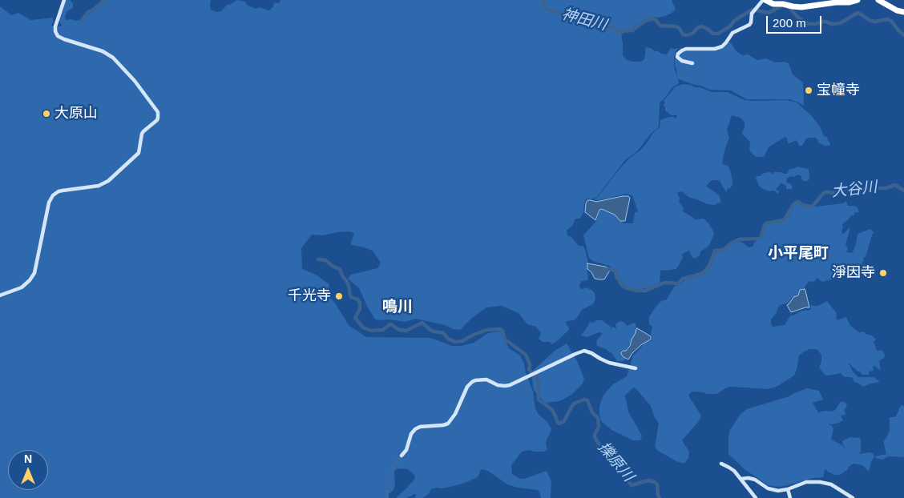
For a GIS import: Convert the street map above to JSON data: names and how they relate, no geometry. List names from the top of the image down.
{
  "districts": ["小平尾町", "鳴川"],
  "water": ["神田川", "大谷川", "擽原川"],
  "places": [
    "宝幢寺",
    "大原山",
    "淨因寺",
    "千光寺"
  ],
  "scale_bar": "200 m",
  "north": "top"
}
